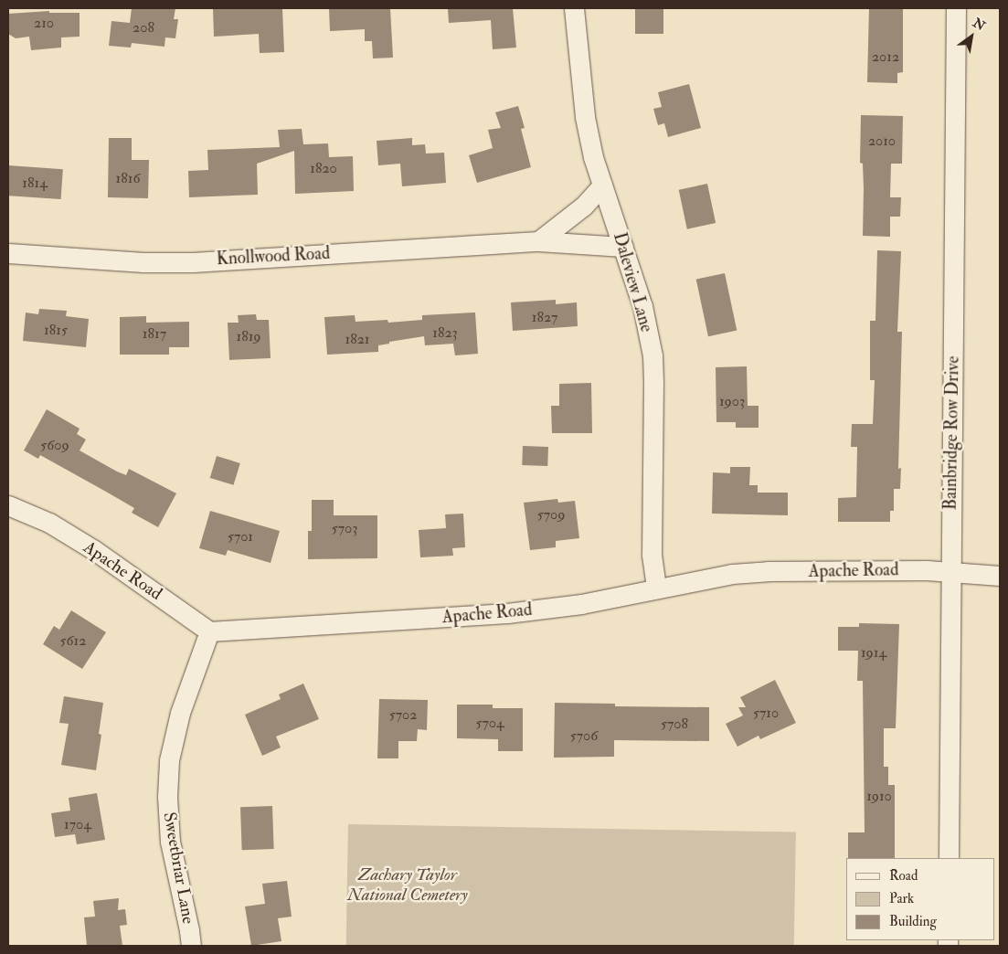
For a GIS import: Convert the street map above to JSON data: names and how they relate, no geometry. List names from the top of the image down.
{
  "streets": {
    "street": [
      "Knollwood Road",
      "Daleview Lane",
      "Bainbridge Row Drive",
      "Apache Road",
      "Sweetbriar Lane"
    ]
  },
  "crossings": [
    ["Knollwood Road", "Daleview Lane"],
    ["Daleview Lane", "Apache Road"],
    ["Bainbridge Row Drive", "Apache Road"],
    ["Apache Road", "Sweetbriar Lane"]
  ],
  "parks": ["Zachary Taylor National Cemetery"],
  "house_numbers": [
    "210",
    "208",
    "2012",
    "2010",
    "1820",
    "1816",
    "1814",
    "1827",
    "1815",
    "1823",
    "1817",
    "1819",
    "1821",
    "1903",
    "5609",
    "5709",
    "5703",
    "5701",
    "5612",
    "1914",
    "5710",
    "5702",
    "5704",
    "5708",
    "5706",
    "1910",
    "1704"
  ],
  "legend": ["Road", "Park", "Building"],
  "north": "top right"
}
